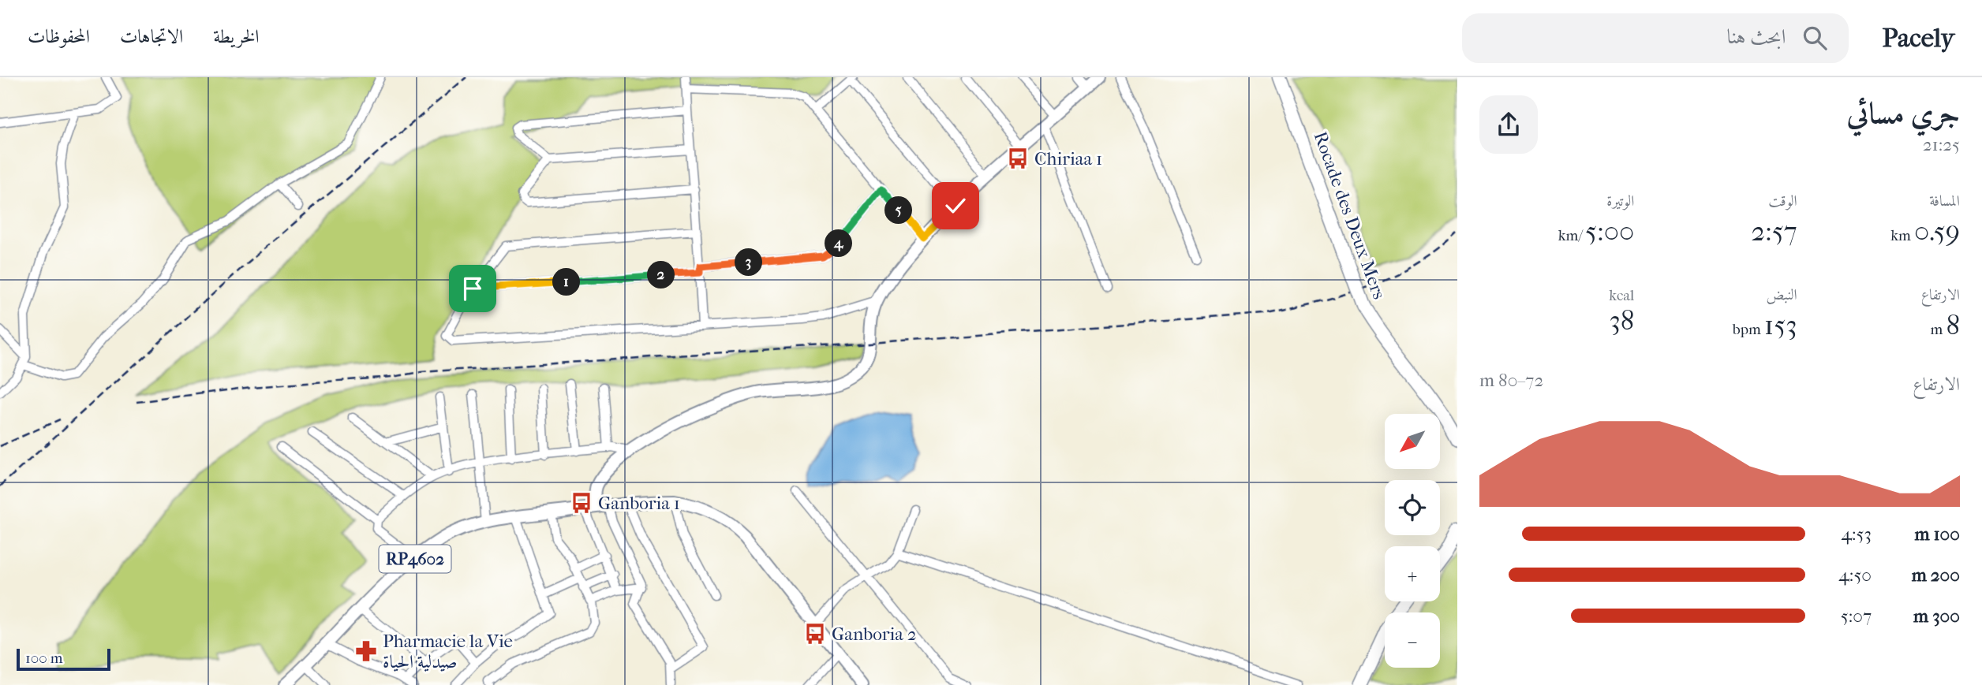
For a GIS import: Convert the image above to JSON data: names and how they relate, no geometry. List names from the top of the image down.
{
  "streets": {
    "highway": ["Rocade des Deux Mers"],
    "main road": ["RP4602"]
  },
  "places": {
    "bus stop": ["Chiriaa 1", "Ganboria 1", "Ganboria 2"],
    "pharmacy": ["Pharmacie la Vie صيدلية الحياة"]
  },
  "scale_bar": "100 m",
  "north": "bottom left",
  "page": {
    "header": "Pacely",
    "search": "ابحث هنا",
    "nav": ["الخريطة", "الاتجاهات", "المحفوظات"],
    "heading": ["جري مسائي", "21:25"],
    "stats": [
      ["المسافة", "0.59 km"],
      ["الوقت", "2:57"],
      ["الوتيرة", "5:00 /km"],
      ["الارتفاع", "8 m"],
      ["النبض", "153 bpm"],
      ["kcal", "38"]
    ],
    "pins": [
      "5",
      "4",
      "3",
      "2",
      "1"
    ],
    "chart": ["الارتفاع", "72–80 m"],
    "map_buttons": ["+", "−"],
    "list": [
      {
        "name": "100 m",
        "note": "4:53"
      },
      {
        "name": "200 m",
        "note": "4:50"
      },
      {
        "name": "300 m",
        "note": "5:07"
      }
    ],
    "scale": "100 m"
  }
}
